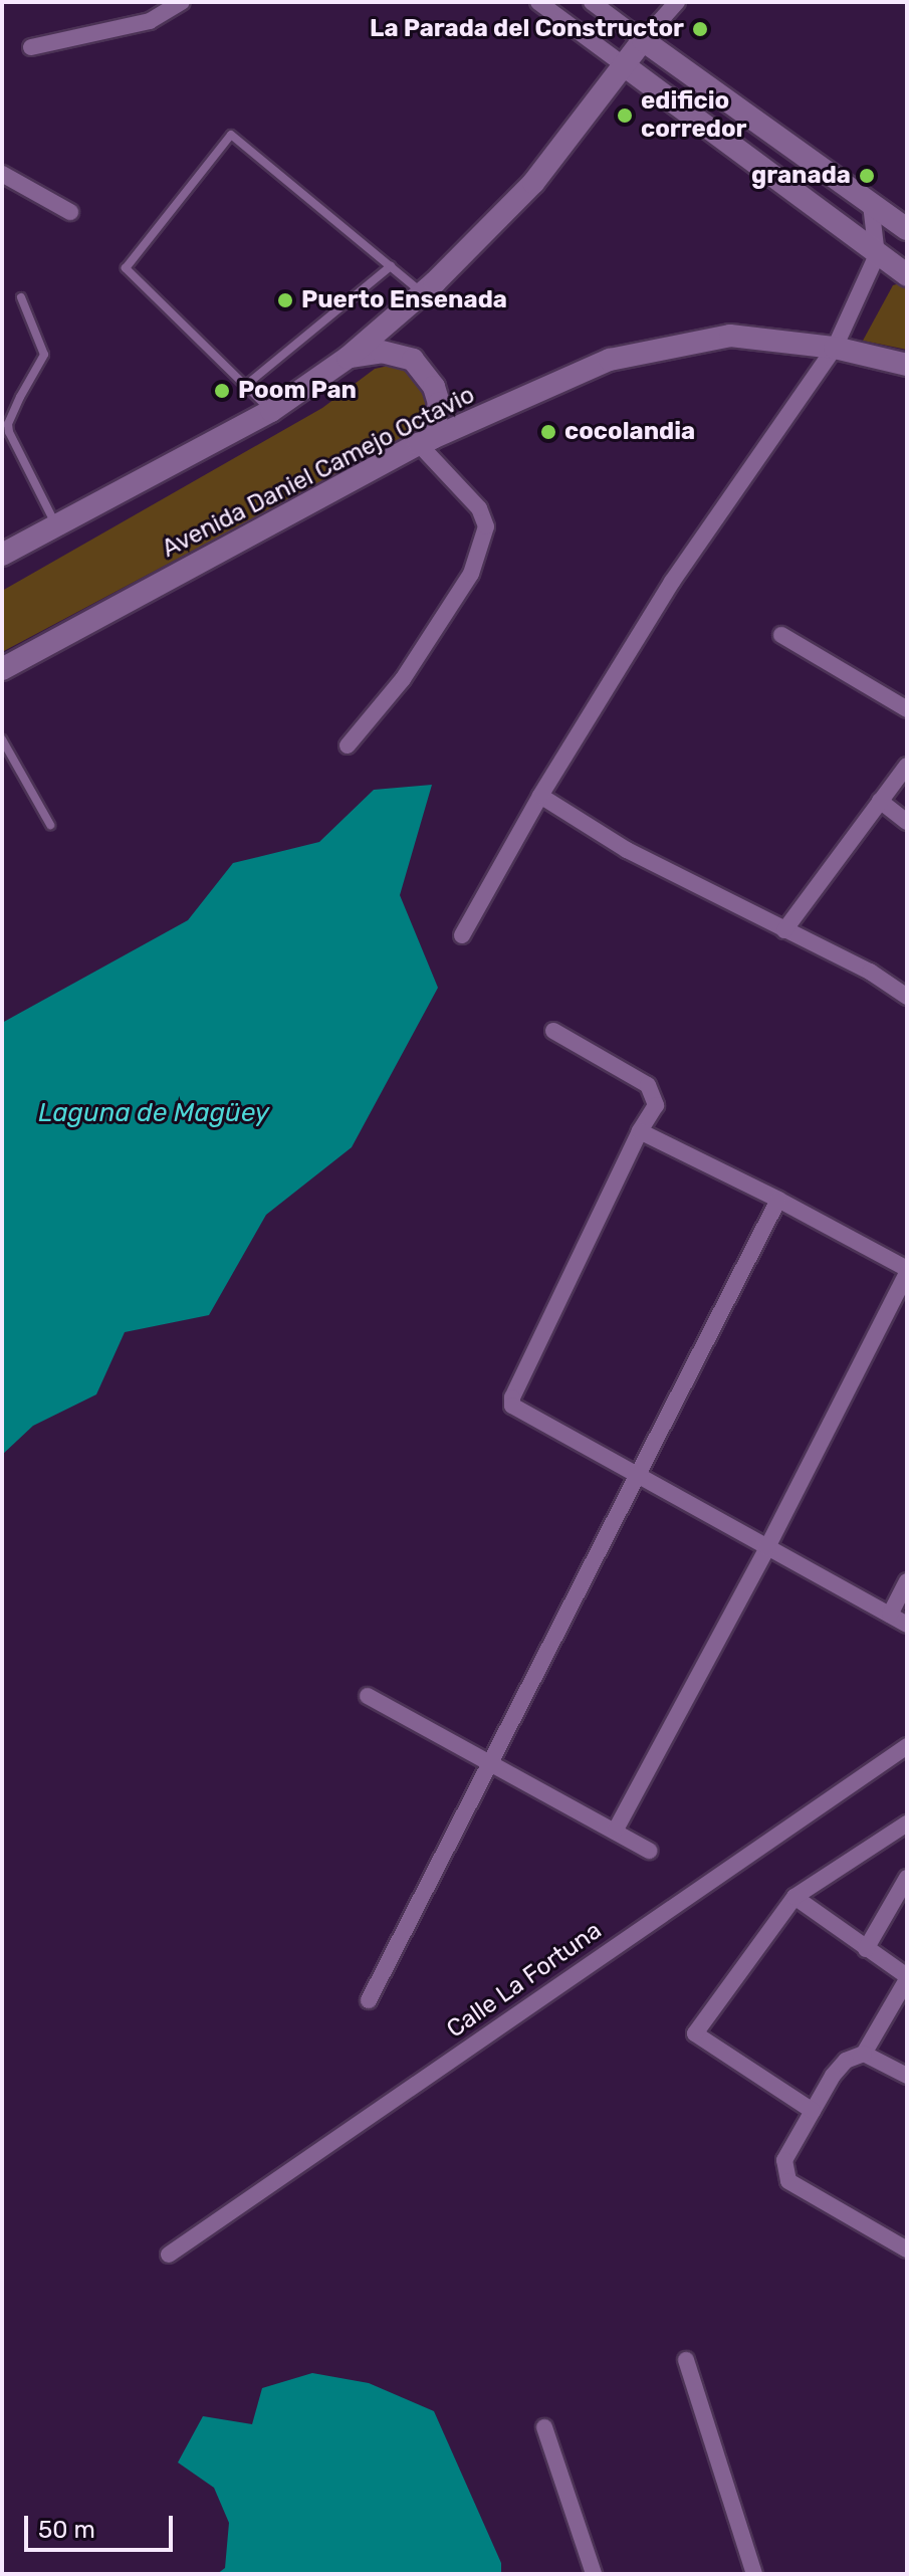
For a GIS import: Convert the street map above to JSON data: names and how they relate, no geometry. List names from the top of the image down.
{
  "streets": {
    "main road": ["Avenida Daniel Camejo Octavio"],
    "street": ["Calle La Fortuna"]
  },
  "water": ["Laguna de Magüey"],
  "places": [
    "La Parada del Constructor",
    "edificio corredor",
    "granada",
    "Puerto Ensenada",
    "Poom Pan",
    "cocolandia"
  ],
  "scale_bar": "50 m"
}
